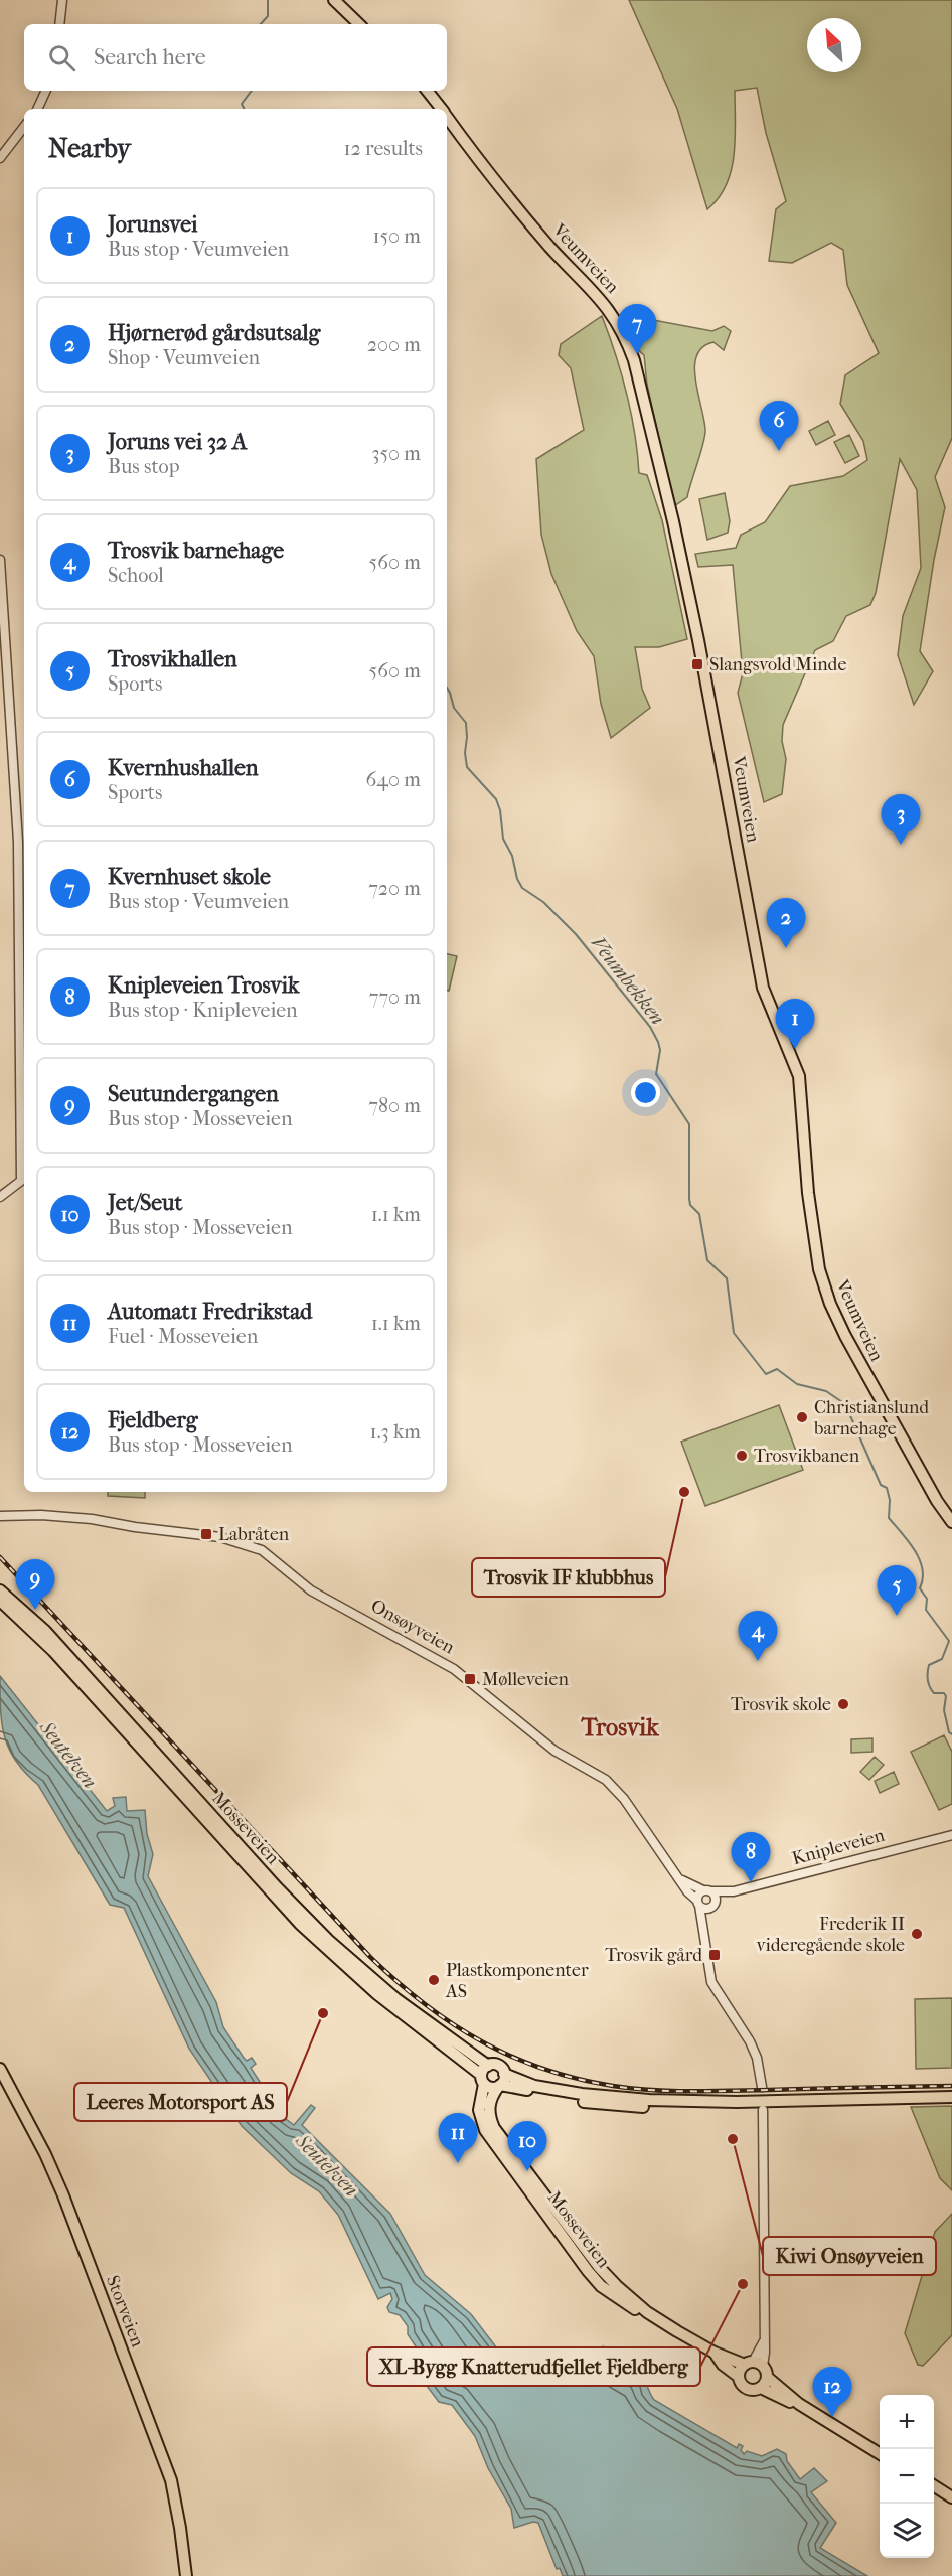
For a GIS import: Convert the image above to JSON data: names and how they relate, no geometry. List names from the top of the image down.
{
  "streets": {
    "main road": ["Veumveien", "Mosseveien", "Storveien"],
    "street": ["Onsøyveien", "Knipleveien"]
  },
  "crossings": [
    ["Onsøyveien", "Knipleveien"]
  ],
  "districts": ["Trosvik"],
  "water": ["Veumbekken", "Seutelven"],
  "places": {
    "transit": [
      "Slangsvold Minde",
      "Labråten",
      "Mølleveien",
      "Trosvik gård"
    ],
    "other": [
      "Christianslund barnehage",
      "Trosvikbanen",
      "Trosvik IF klubbhus",
      "Trosvik skole",
      "Frederik II videregående skole",
      "Plastkomponenter AS",
      "Leeres Motorsport AS",
      "Kiwi Onsøyveien",
      "XL-Bygg Knatterudfjellet Fjeldberg"
    ]
  },
  "north": "top left",
  "page": {
    "search": "Search here",
    "heading": ["Nearby", "12 results"],
    "list": [
      {
        "mark": "1",
        "name": "Jorunsvei",
        "note": "Bus stop · Veumveien",
        "value": "150 m"
      },
      {
        "mark": "2",
        "name": "Hjørnerød gårdsutsalg",
        "note": "Shop · Veumveien",
        "value": "200 m"
      },
      {
        "mark": "3",
        "name": "Joruns vei 32 A",
        "note": "Bus stop",
        "value": "350 m"
      },
      {
        "mark": "4",
        "name": "Trosvik barnehage",
        "note": "School",
        "value": "560 m"
      },
      {
        "mark": "5",
        "name": "Trosvikhallen",
        "note": "Sports",
        "value": "560 m"
      },
      {
        "mark": "6",
        "name": "Kvernhushallen",
        "note": "Sports",
        "value": "640 m"
      },
      {
        "mark": "7",
        "name": "Kvernhuset skole",
        "note": "Bus stop · Veumveien",
        "value": "720 m"
      },
      {
        "mark": "8",
        "name": "Knipleveien Trosvik",
        "note": "Bus stop · Knipleveien",
        "value": "770 m"
      },
      {
        "mark": "9",
        "name": "Seutundergangen",
        "note": "Bus stop · Mosseveien",
        "value": "780 m"
      },
      {
        "mark": "10",
        "name": "Jet/Seut",
        "note": "Bus stop · Mosseveien",
        "value": "1.1 km"
      },
      {
        "mark": "11",
        "name": "Automat1 Fredrikstad",
        "note": "Fuel · Mosseveien",
        "value": "1.1 km"
      },
      {
        "mark": "12",
        "name": "Fjeldberg",
        "note": "Bus stop · Mosseveien",
        "value": "1.3 km"
      }
    ],
    "pins": [
      "7",
      "6",
      "3",
      "2",
      "1",
      "9",
      "5",
      "4",
      "8",
      "11",
      "10",
      "12"
    ],
    "map_buttons": ["+", "−"]
  }
}
